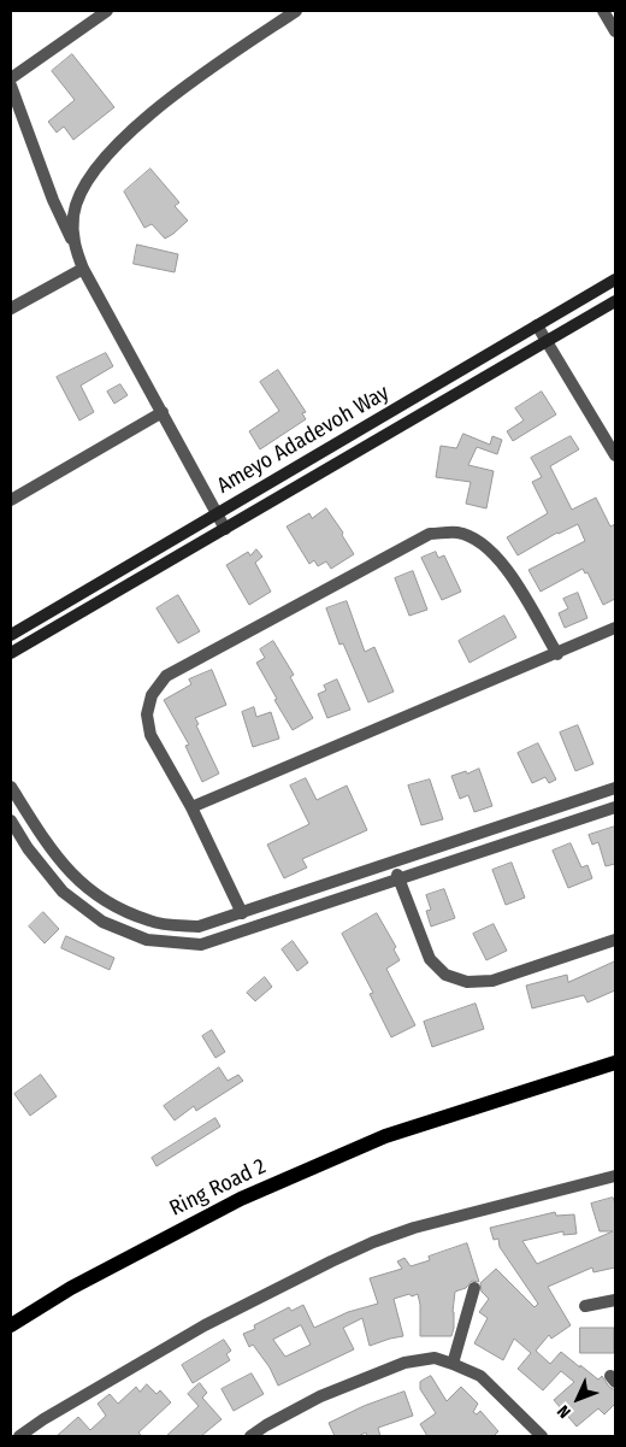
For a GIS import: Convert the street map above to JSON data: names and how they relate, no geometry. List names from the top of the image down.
{
  "streets": {
    "main road": ["Ring Road 2"],
    "street": ["Ameyo Adadevoh Way"]
  },
  "north": "bottom left"
}
